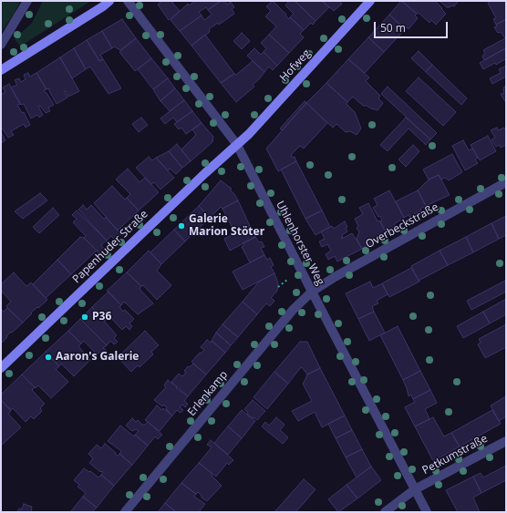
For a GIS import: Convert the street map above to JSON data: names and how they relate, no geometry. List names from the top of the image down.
{
  "streets": {
    "street": [
      "Hofweg",
      "Overbeckstraße",
      "Uhlenhorster Weg",
      "Papenhuder Straße",
      "Erlenkamp",
      "Petkumstraße"
    ]
  },
  "crossings": [
    ["Hofweg", "Uhlenhorster Weg"],
    ["Hofweg", "Papenhuder Straße"],
    ["Overbeckstraße", "Uhlenhorster Weg"],
    ["Overbeckstraße", "Erlenkamp"],
    ["Uhlenhorster Weg", "Papenhuder Straße"],
    ["Uhlenhorster Weg", "Erlenkamp"],
    ["Uhlenhorster Weg", "Petkumstraße"]
  ],
  "places": ["Galerie Marion Stöter", "P36", "Aaron's Galerie"],
  "scale_bar": "50 m"
}
